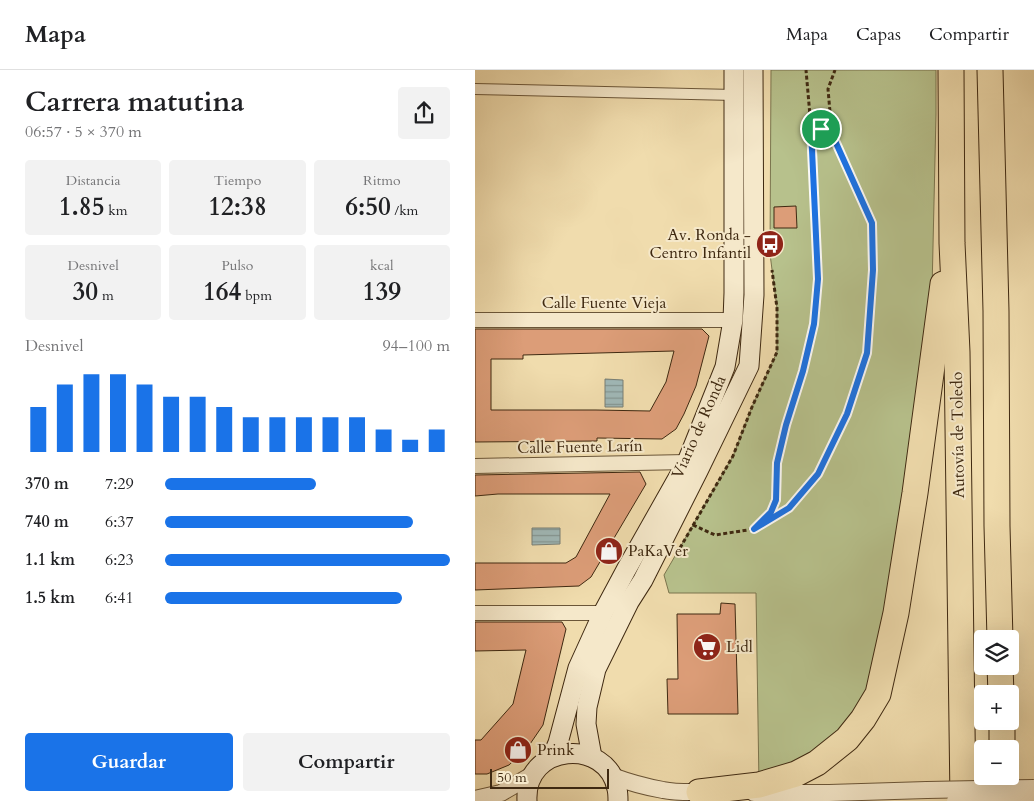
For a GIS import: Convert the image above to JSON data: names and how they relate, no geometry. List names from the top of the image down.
{
  "streets": {
    "highway": ["Autovía de Toledo"],
    "main road": ["Viario de Ronda"],
    "street": ["Calle Fuente Vieja", "Calle Fuente Larín"]
  },
  "crossings": [
    ["Calle Fuente Vieja", "Viario de Ronda"],
    ["Viario de Ronda", "Calle Fuente Larín"]
  ],
  "places": {
    "bus stop": ["Av. Ronda - Centro Infantil"],
    "shop": ["PaKaVer", "Prink"],
    "supermarket": ["Lidl"]
  },
  "scale_bar": "50 m",
  "page": {
    "header": "Mapa",
    "nav": ["Mapa", "Capas", "Compartir"],
    "heading": ["Carrera matutina", "06:57 · 5 × 370 m"],
    "stats": [
      ["Distancia", "1.85 km"],
      ["Tiempo", "12:38"],
      ["Ritmo", "6:50 /km"],
      ["Desnivel", "30 m"],
      ["Pulso", "164 bpm"],
      ["kcal", "139"]
    ],
    "chart": ["Desnivel", "94–100 m"],
    "list": [
      {
        "name": "370 m",
        "note": "7:29"
      },
      {
        "name": "740 m",
        "note": "6:37"
      },
      {
        "name": "1.1 km",
        "note": "6:23"
      },
      {
        "name": "1.5 km",
        "note": "6:41"
      }
    ],
    "map_buttons": ["+", "−"],
    "buttons": ["Guardar", "Compartir"],
    "scale": "50 m"
  }
}
